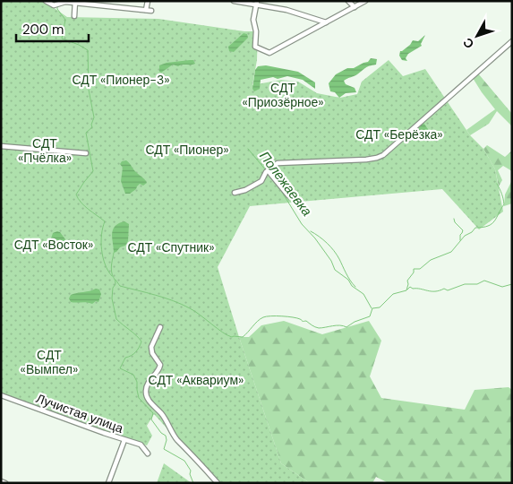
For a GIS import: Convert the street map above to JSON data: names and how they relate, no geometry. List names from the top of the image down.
{
  "streets": {
    "street": ["Лучистая улица"]
  },
  "water": ["Полежаевка"],
  "parks": [
    "СДТ «Пионер-3»",
    "СДТ «Приозёрное»",
    "СДТ «Берёзка»",
    "СДТ «Пчёлка»",
    "СДТ «Пионер»",
    "СДТ «Восток»",
    "СДТ «Спутник»",
    "СДТ «Вымпел»",
    "СДТ «Аквариум»"
  ],
  "scale_bar": "200 m",
  "north": "bottom left"
}
